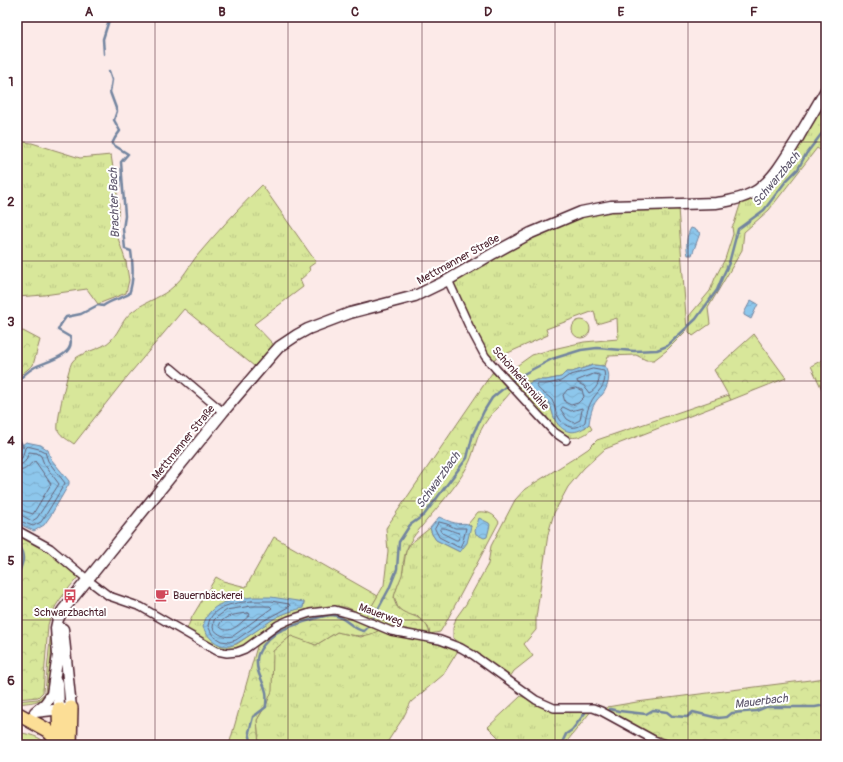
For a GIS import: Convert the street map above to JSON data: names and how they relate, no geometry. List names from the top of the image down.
{
  "streets": {
    "main road": ["Mettmanner Straße"],
    "street": ["Schönheitsmühle", "Mauerweg"]
  },
  "crossings": [
    ["Mettmanner Straße", "Schönheitsmühle"],
    ["Mettmanner Straße", "Mauerweg"]
  ],
  "water": ["Schwarzbach", "Brachter Bach", "Mauerbach"],
  "places": {
    "cafe": ["Bauernbäckerei"],
    "bus stop": ["Schwarzbachtal"]
  },
  "grid": {
    "columns": [
      "A",
      "B",
      "C",
      "D",
      "E",
      "F"
    ],
    "rows": [
      "1",
      "2",
      "3",
      "4",
      "5",
      "6"
    ]
  }
}
